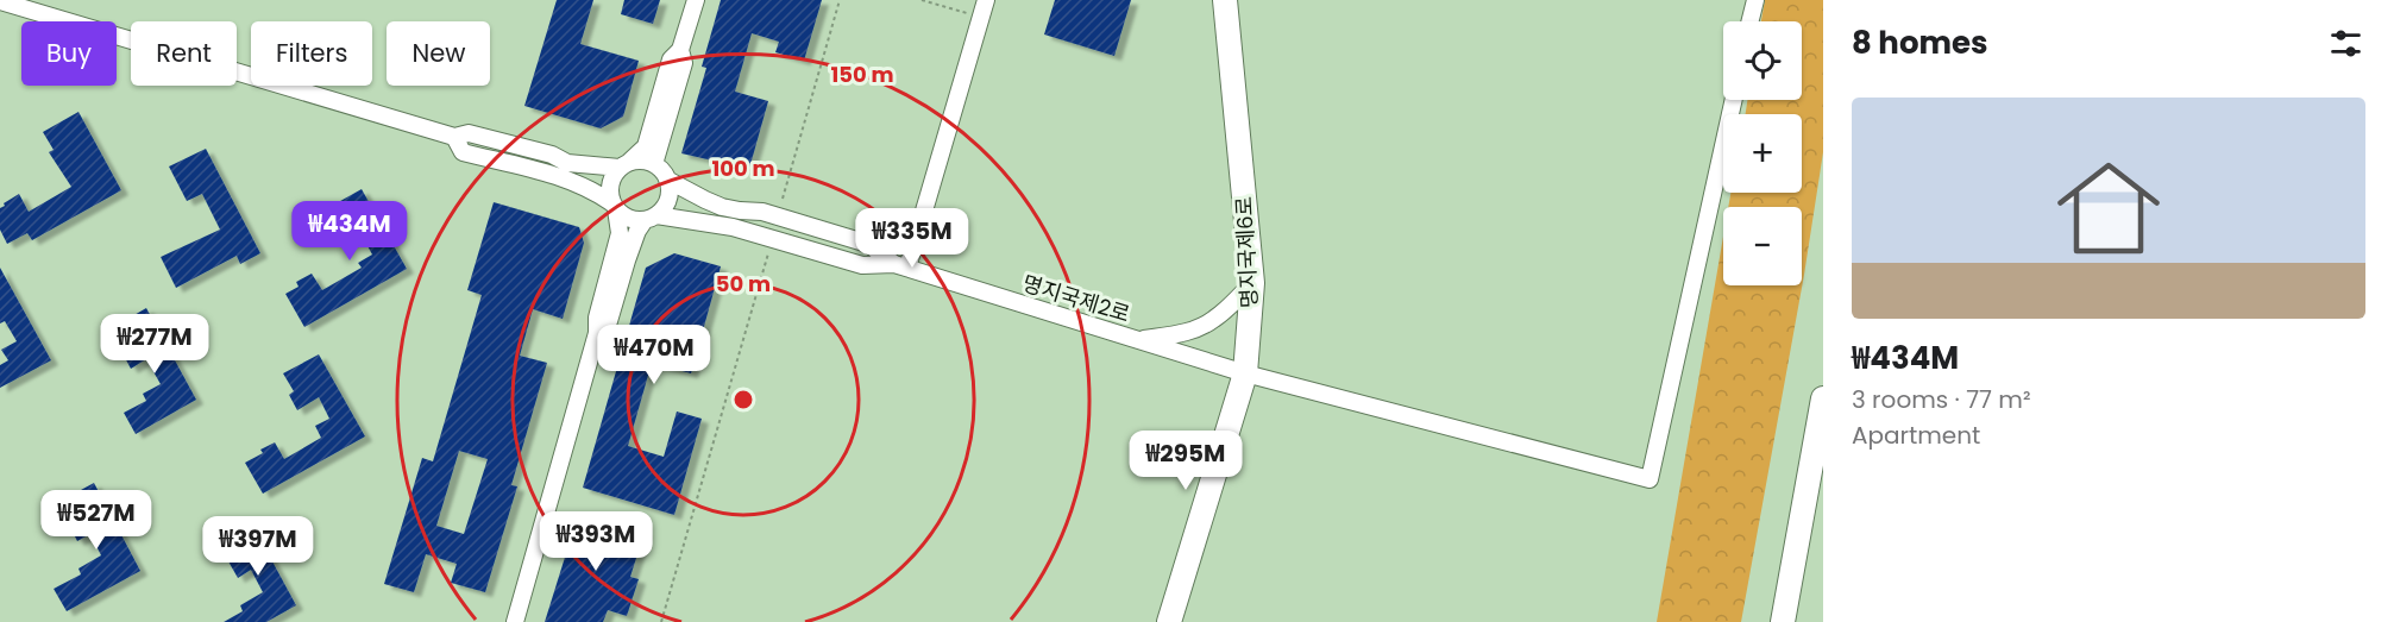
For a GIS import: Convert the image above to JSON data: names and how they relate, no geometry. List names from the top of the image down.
{
  "streets": {
    "street": ["명지국제6로", "명지국제2로"]
  },
  "crossings": [
    ["명지국제6로", "명지국제2로"]
  ],
  "page": {
    "heading": "8 homes",
    "map_buttons": ["+", "−"],
    "chip": [
      "Buy",
      "Rent",
      "Filters",
      "New"
    ],
    "list": [
      {
        "name": "₩434M",
        "note": "3 rooms · 77 m² · Apartment"
      }
    ],
    "price": [
      "₩434M",
      "₩335M",
      "₩277M",
      "₩470M",
      "₩295M",
      "₩527M",
      "₩393M",
      "₩397M"
    ]
  },
  "rings": ["150 m", "100 m", "50 m"]
}
